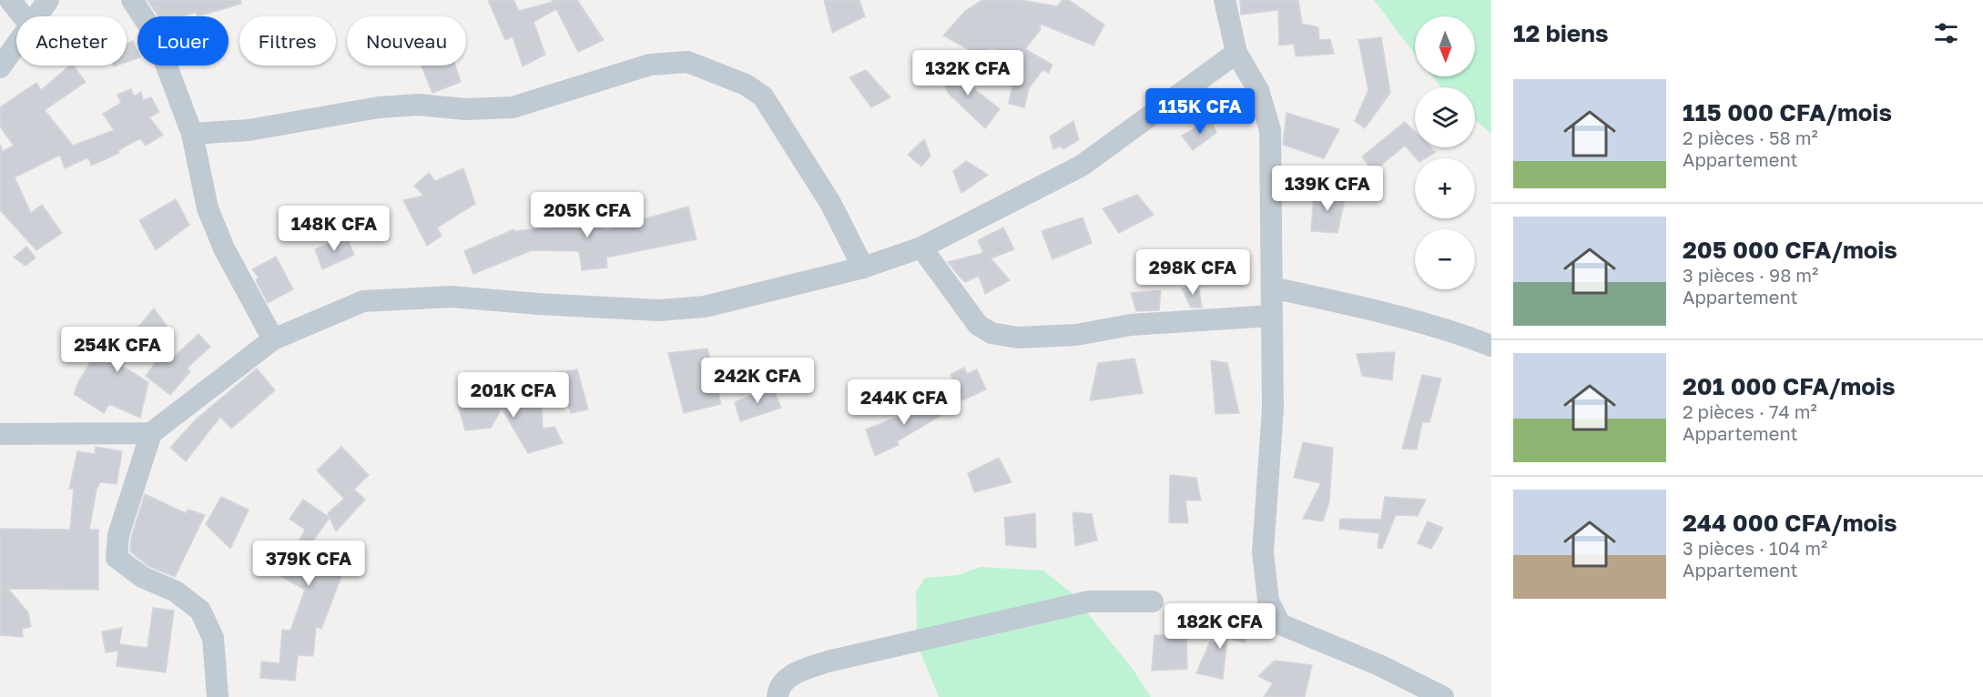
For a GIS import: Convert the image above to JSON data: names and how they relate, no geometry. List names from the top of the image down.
{
  "north": "bottom",
  "page": {
    "heading": "12 biens",
    "map_buttons": ["+", "−"],
    "chip": [
      "Acheter",
      "Louer",
      "Filtres",
      "Nouveau"
    ],
    "price": [
      "132K CFA",
      "115K CFA",
      "139K CFA",
      "205K CFA",
      "148K CFA",
      "298K CFA",
      "254K CFA",
      "242K CFA",
      "201K CFA",
      "244K CFA",
      "379K CFA",
      "182K CFA"
    ],
    "list": [
      {
        "name": "115 000 CFA/mois",
        "note": "2 pièces · 58 m² · Appartement"
      },
      {
        "name": "205 000 CFA/mois",
        "note": "3 pièces · 98 m² · Appartement"
      },
      {
        "name": "201 000 CFA/mois",
        "note": "2 pièces · 74 m² · Appartement"
      },
      {
        "name": "244 000 CFA/mois",
        "note": "3 pièces · 104 m² · Appartement"
      }
    ]
  }
}
